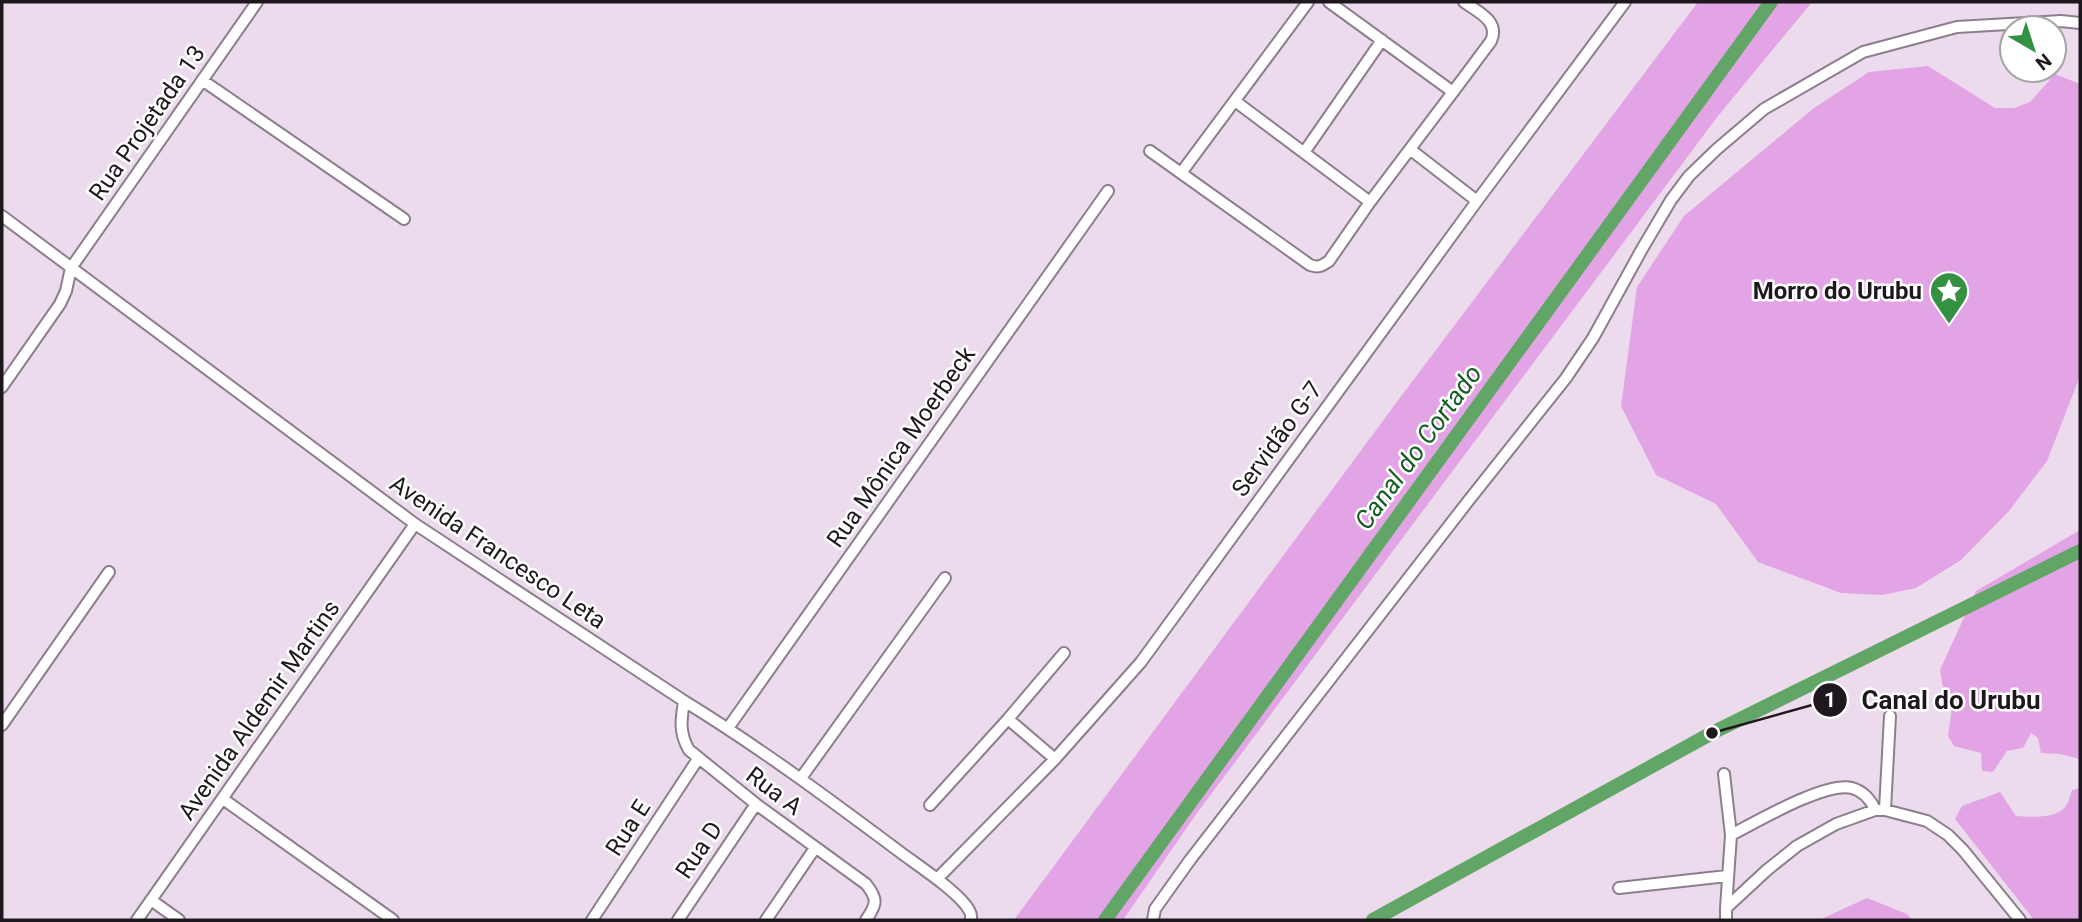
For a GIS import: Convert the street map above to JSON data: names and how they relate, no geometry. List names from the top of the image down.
{
  "streets": {
    "street": [
      "Rua Projetada 13",
      "Servidão G-7",
      "Rua Mônica Moerbeck",
      "Avenida Francesco Leta",
      "Avenida Aldemir Martins",
      "Rua A",
      "Rua E",
      "Rua D"
    ]
  },
  "crossings": [
    ["Rua Projetada 13", "Avenida Francesco Leta"],
    ["Servidão G-7", "Avenida Francesco Leta"],
    ["Rua Mônica Moerbeck", "Avenida Francesco Leta"],
    ["Avenida Francesco Leta", "Avenida Aldemir Martins"],
    ["Avenida Francesco Leta", "Rua A"],
    ["Rua A", "Rua E"],
    ["Rua A", "Rua D"]
  ],
  "water": ["Canal do Cortado"],
  "places": {
    "place": ["Morro do Urubu"],
    "other": ["Canal do Urubu"]
  },
  "north": "bottom right"
}
